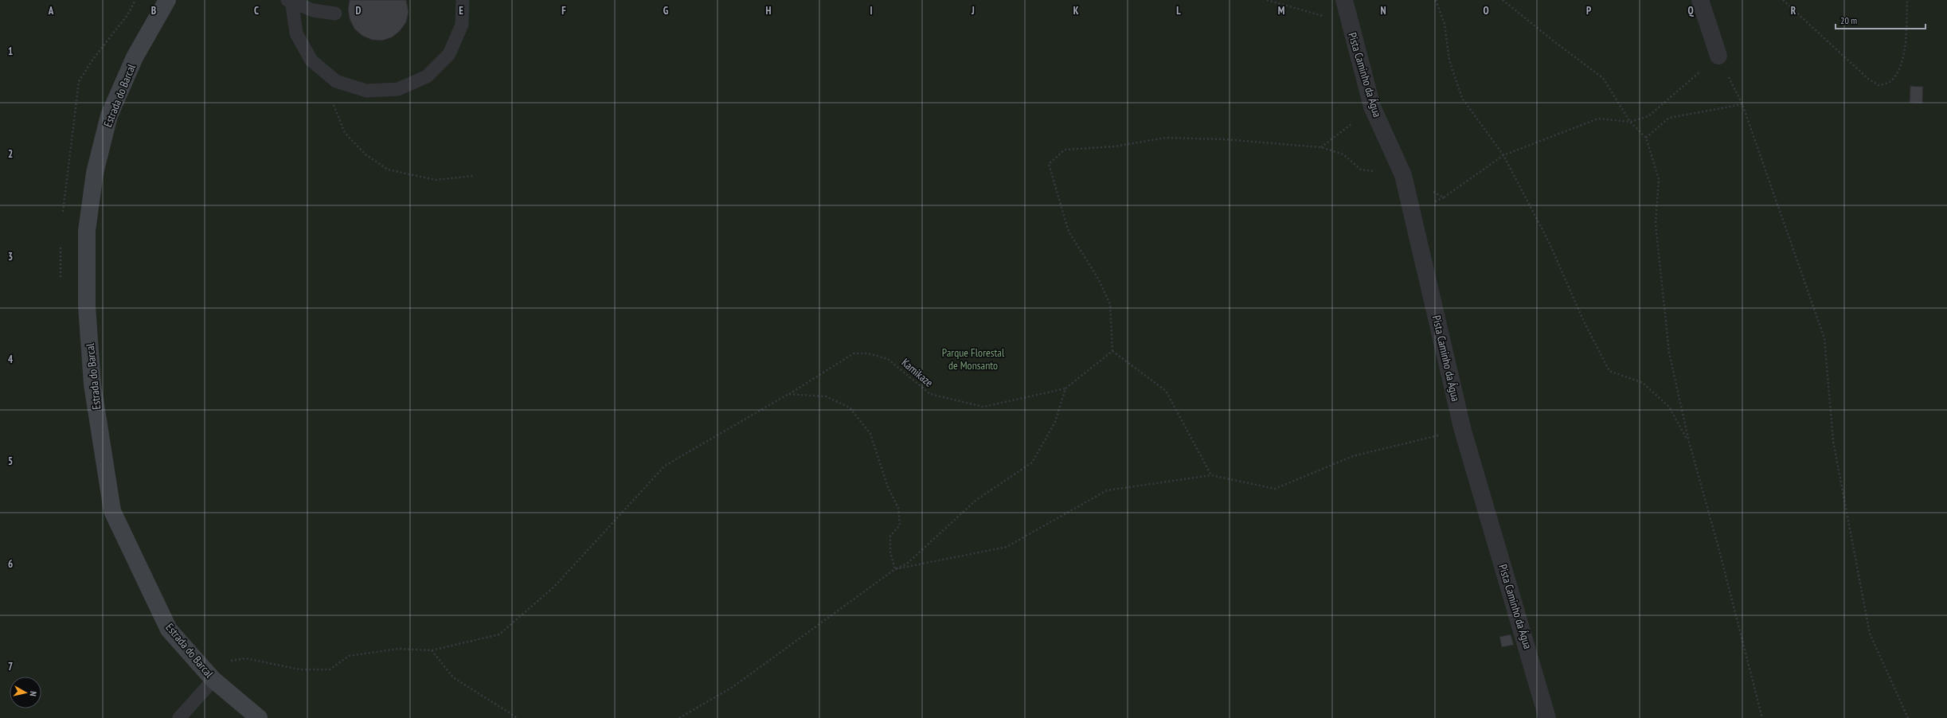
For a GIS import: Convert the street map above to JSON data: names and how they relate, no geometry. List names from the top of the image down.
{
  "streets": {
    "street": ["Pista Caminho da Água", "Estrada do Barcal"],
    "path": ["Kamikaze"]
  },
  "crossings": [
    ["Estrada do Barcal", "Kamikaze"]
  ],
  "parks": ["Parque Florestal de Monsanto"],
  "scale_bar": "20 m",
  "north": "right",
  "grid": {
    "columns": [
      "A",
      "B",
      "C",
      "D",
      "E",
      "F",
      "G",
      "H",
      "I",
      "J",
      "K",
      "L",
      "M",
      "N",
      "O",
      "P",
      "Q",
      "R"
    ],
    "rows": [
      "1",
      "2",
      "3",
      "4",
      "5",
      "6",
      "7"
    ]
  }
}
